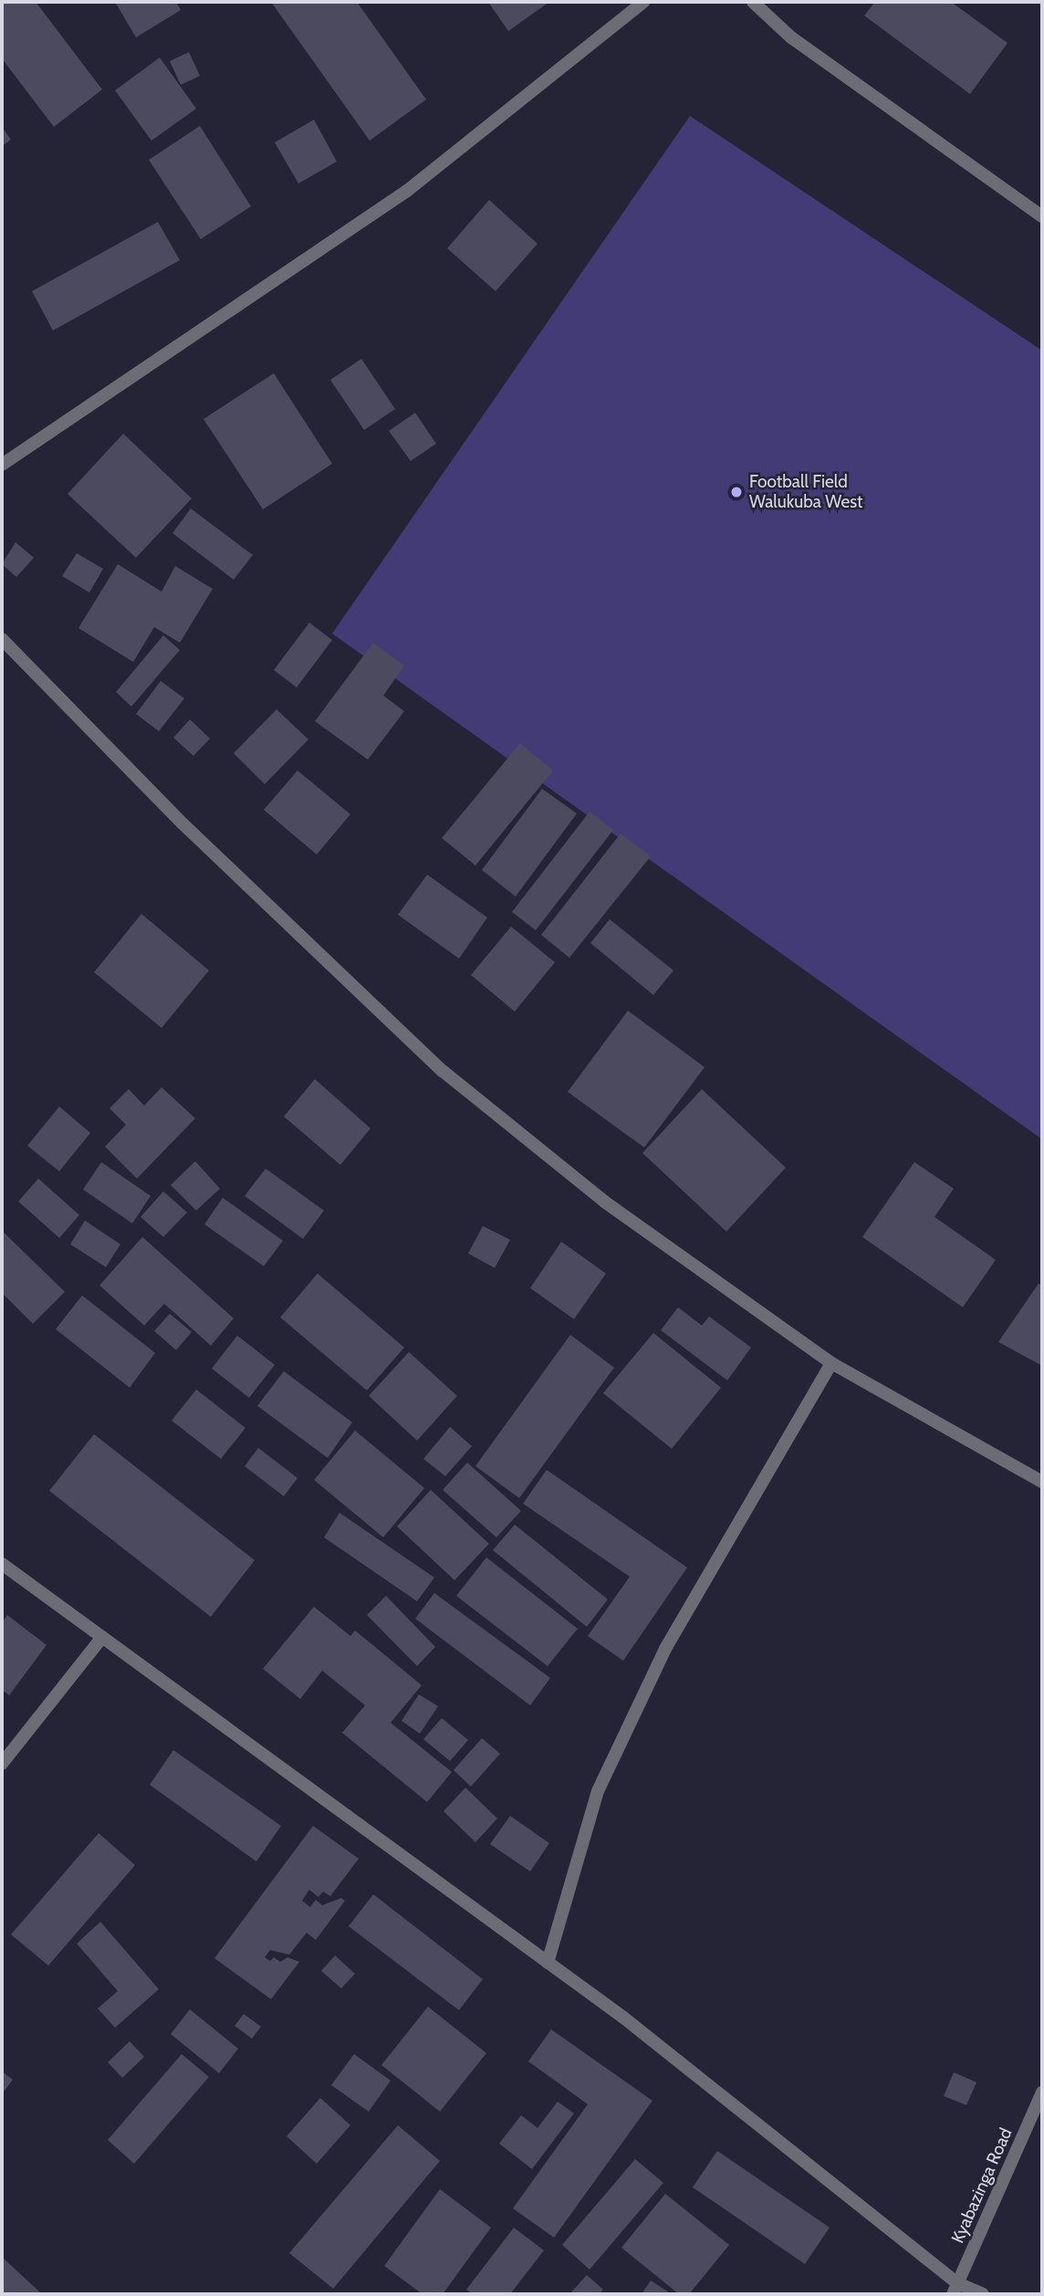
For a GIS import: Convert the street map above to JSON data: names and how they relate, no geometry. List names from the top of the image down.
{
  "streets": {
    "street": ["Kyabazinga Road"]
  },
  "places": ["Football Field Walukuba West"]
}
